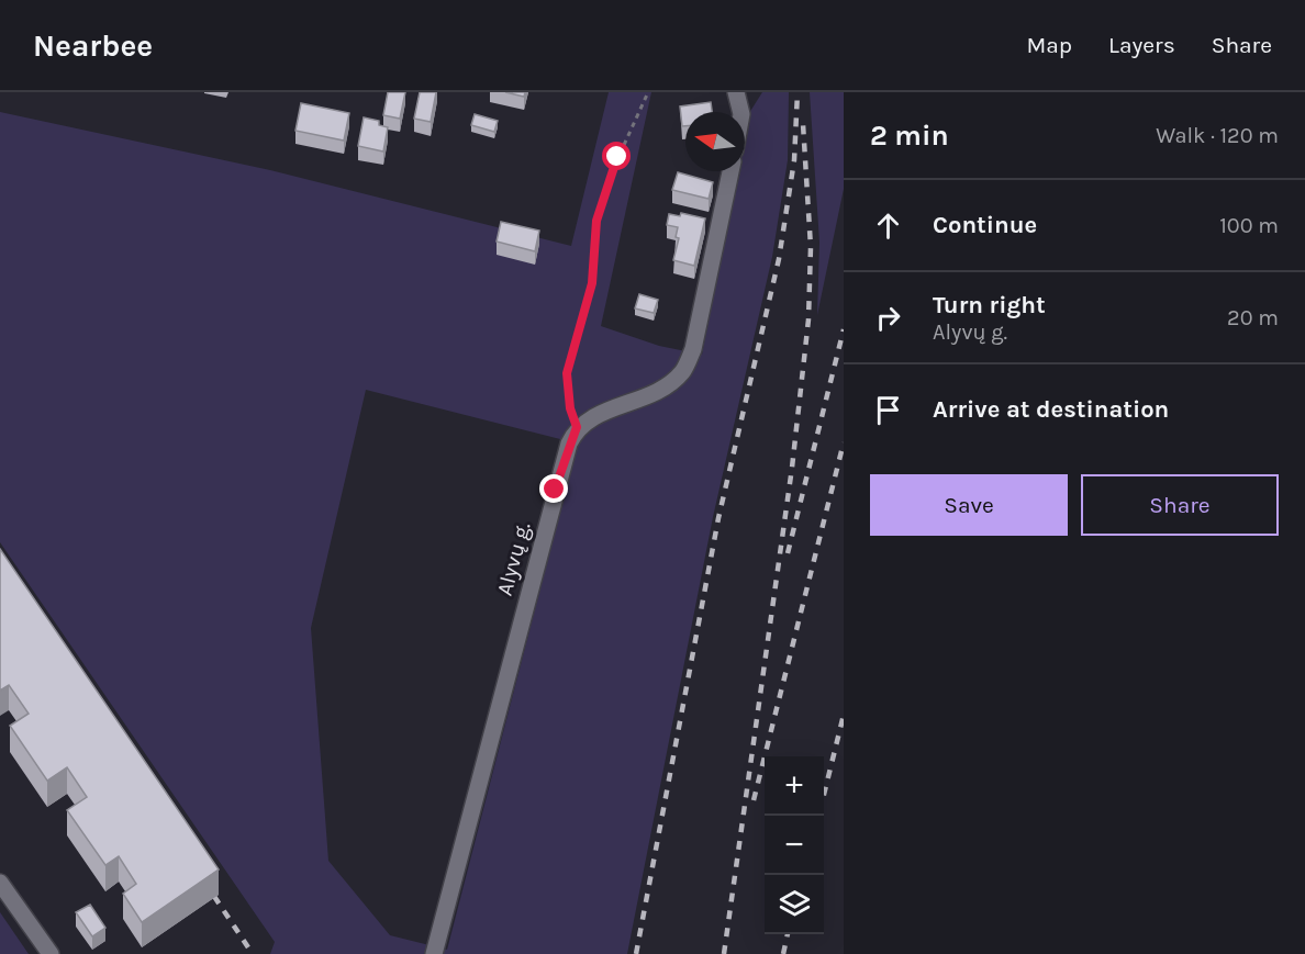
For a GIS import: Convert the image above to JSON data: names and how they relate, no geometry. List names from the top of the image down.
{
  "streets": {
    "street": ["Alyvų g."]
  },
  "north": "left",
  "page": {
    "header": "Nearbee",
    "nav": ["Map", "Layers", "Share"],
    "heading": ["2 min", "Walk · 120 m"],
    "list": [
      ["Continue", "100 m"],
      ["Turn right", "Alyvų g.", "20 m"],
      "Arrive at destination"
    ],
    "buttons": ["Save", "Share"],
    "map_buttons": ["+", "−"]
  }
}
